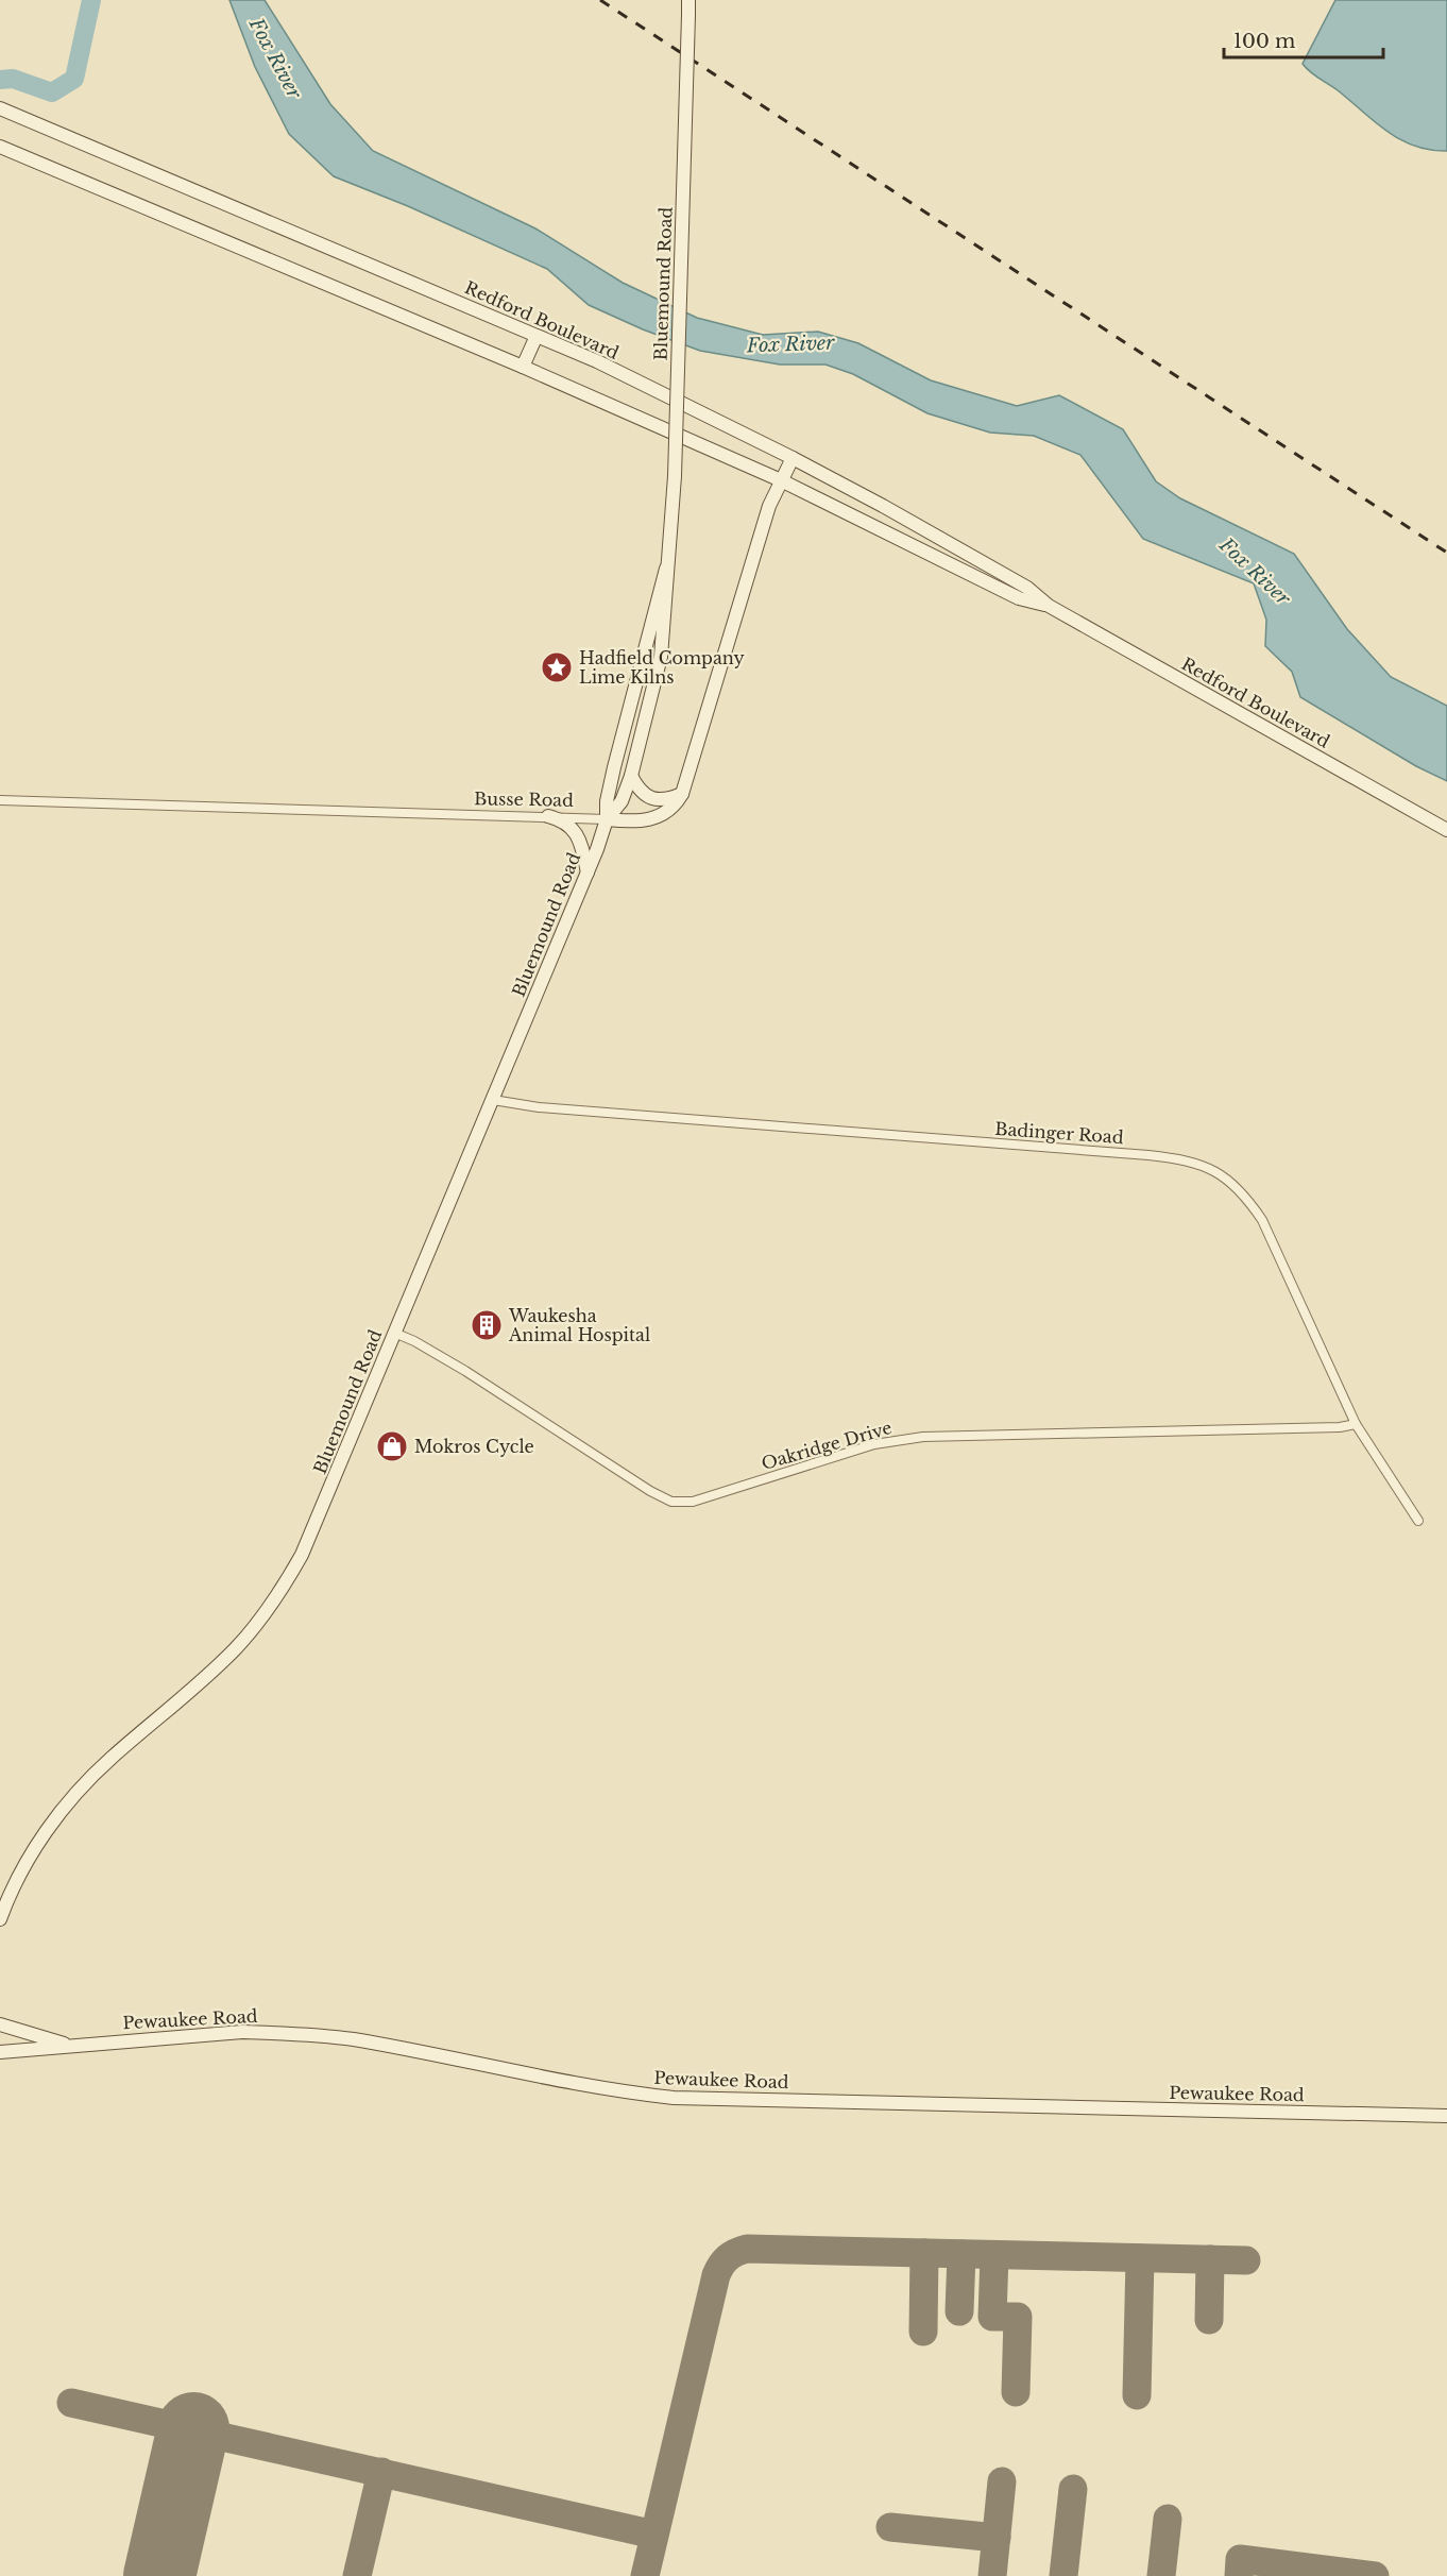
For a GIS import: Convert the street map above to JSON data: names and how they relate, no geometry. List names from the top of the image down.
{
  "streets": {
    "main road": [
      "Bluemound Road",
      "Redford Boulevard",
      "Busse Road",
      "Pewaukee Road"
    ],
    "street": ["Badinger Road", "Oakridge Drive"]
  },
  "crossings": [
    ["Bluemound Road", "Busse Road"],
    ["Bluemound Road", "Badinger Road"],
    ["Bluemound Road", "Oakridge Drive"],
    ["Redford Boulevard", "Busse Road"],
    ["Badinger Road", "Oakridge Drive"]
  ],
  "water": ["Fox River"],
  "places": {
    "place": ["Hadfield Company Lime Kilns"],
    "building": ["Waukesha Animal Hospital"],
    "shop": ["Mokros Cycle"]
  },
  "scale_bar": "100 m"
}
